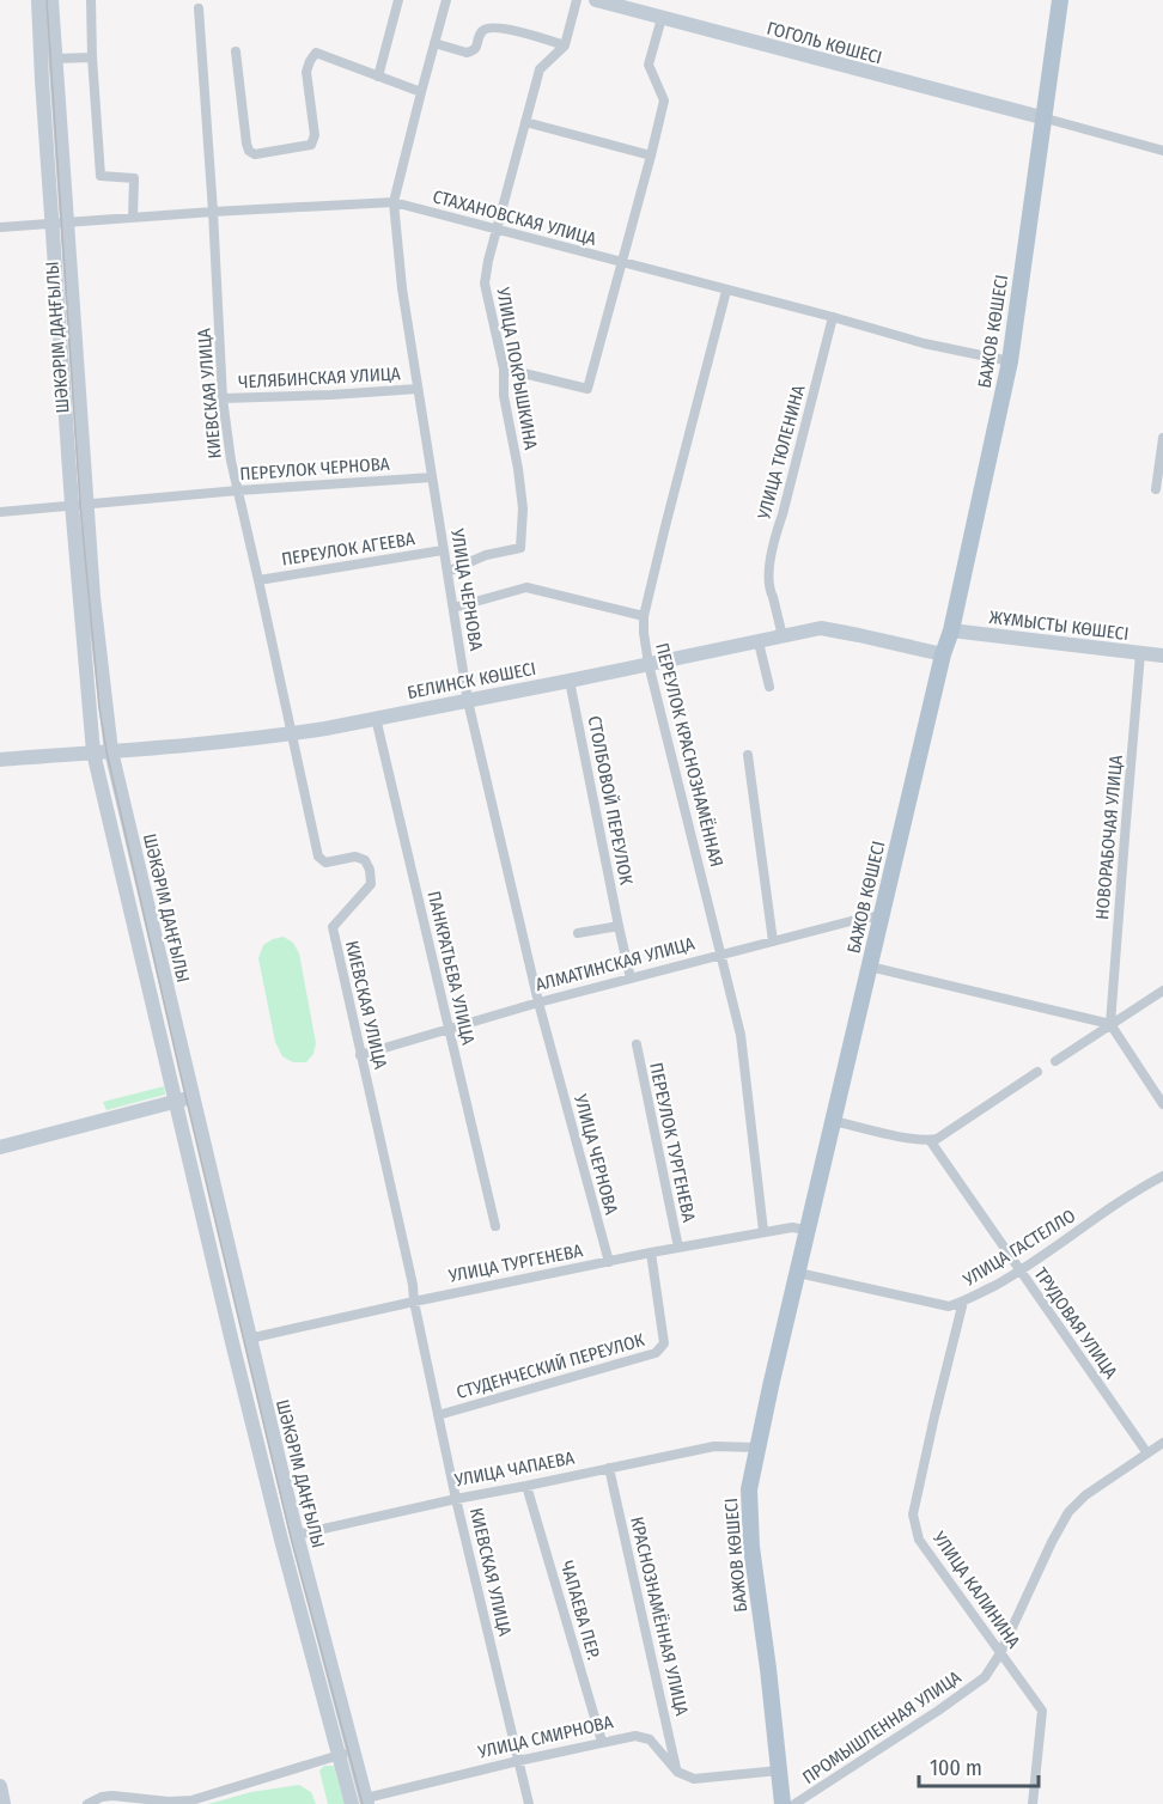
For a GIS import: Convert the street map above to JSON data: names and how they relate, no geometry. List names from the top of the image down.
{
  "streets": {
    "main road": [
      "ГОГОЛЬ КӨШЕСІ",
      "БАЖОВ КӨШЕСІ",
      "ШӘКӘРІМ ДАҢҒЫЛЫ",
      "ЖҰМЫСТЫ КӨШЕСІ",
      "БЕЛИНСК КӨШЕСІ",
      "УЛИЦА ТУРГЕНЕВА",
      "УЛИЦА ЧАПАЕВА"
    ],
    "street": [
      "СТАХАНОВСКАЯ УЛИЦА",
      "УЛИЦА ПОКРЫШКИНА",
      "ЧЕЛЯБИНСКАЯ УЛИЦА",
      "КИЕВСКАЯ УЛИЦА",
      "УЛИЦА ТЮЛЕНИНА",
      "ПЕРЕУЛОК ЧЕРНОВА",
      "ПЕРЕУЛОК АГЕЕВА",
      "УЛИЦА ЧЕРНОВА",
      "ПЕРЕУЛОК КРАСНОЗНАМЁННАЯ",
      "СТОЛБОВОЙ ПЕРЕУЛОК",
      "НОВОРАБОЧАЯ УЛИЦА",
      "АЛМАТИНСКАЯ УЛИЦА",
      "ПАНКРАТЬЕВА УЛИЦА",
      "ПЕРЕУЛОК ТУРГЕНЕВА",
      "УЛИЦА ГАСТЕЛЛО",
      "ТРУДОВАЯ УЛИЦА",
      "СТУДЕНЧЕСКИЙ ПЕРЕУЛОК",
      "УЛИЦА КАЛИНИНА",
      "ЧАПАЕВА ПЕР.",
      "КРАСНОЗНАМЁННАЯ УЛИЦА",
      "ПРОМЫШЛЕННАЯ УЛИЦА",
      "УЛИЦА СМИРНОВА"
    ]
  },
  "crossings": [
    ["ГОГОЛЬ КӨШЕСІ", "БАЖОВ КӨШЕСІ"],
    ["СТАХАНОВСКАЯ УЛИЦА", "БАЖОВ КӨШЕСІ"],
    ["СТАХАНОВСКАЯ УЛИЦА", "ШӘКӘРІМ ДАҢҒЫЛЫ"],
    ["СТАХАНОВСКАЯ УЛИЦА", "УЛИЦА ПОКРЫШКИНА"],
    ["СТАХАНОВСКАЯ УЛИЦА", "КИЕВСКАЯ УЛИЦА"],
    ["СТАХАНОВСКАЯ УЛИЦА", "УЛИЦА ТЮЛЕНИНА"],
    ["СТАХАНОВСКАЯ УЛИЦА", "УЛИЦА ЧЕРНОВА"],
    ["СТАХАНОВСКАЯ УЛИЦА", "ПЕРЕУЛОК КРАСНОЗНАМЁННАЯ"],
    ["БАЖОВ КӨШЕСІ", "ЖҰМЫСТЫ КӨШЕСІ"],
    ["БАЖОВ КӨШЕСІ", "БЕЛИНСК КӨШЕСІ"],
    ["БАЖОВ КӨШЕСІ", "АЛМАТИНСКАЯ УЛИЦА"],
    ["БАЖОВ КӨШЕСІ", "УЛИЦА ГАСТЕЛЛО"],
    ["БАЖОВ КӨШЕСІ", "УЛИЦА ТУРГЕНЕВА"],
    ["БАЖОВ КӨШЕСІ", "УЛИЦА ЧАПАЕВА"],
    ["ШӘКӘРІМ ДАҢҒЫЛЫ", "ПЕРЕУЛОК ЧЕРНОВА"],
    ["ШӘКӘРІМ ДАҢҒЫЛЫ", "БЕЛИНСК КӨШЕСІ"],
    ["ШӘКӘРІМ ДАҢҒЫЛЫ", "УЛИЦА ТУРГЕНЕВА"],
    ["ШӘКӘРІМ ДАҢҒЫЛЫ", "УЛИЦА ЧАПАЕВА"],
    ["ШӘКӘРІМ ДАҢҒЫЛЫ", "УЛИЦА СМИРНОВА"],
    ["УЛИЦА ПОКРЫШКИНА", "УЛИЦА ЧЕРНОВА"],
    ["ЧЕЛЯБИНСКАЯ УЛИЦА", "КИЕВСКАЯ УЛИЦА"],
    ["ЧЕЛЯБИНСКАЯ УЛИЦА", "УЛИЦА ЧЕРНОВА"],
    ["КИЕВСКАЯ УЛИЦА", "ПЕРЕУЛОК ЧЕРНОВА"],
    ["КИЕВСКАЯ УЛИЦА", "ПЕРЕУЛОК АГЕЕВА"],
    ["КИЕВСКАЯ УЛИЦА", "БЕЛИНСК КӨШЕСІ"],
    ["КИЕВСКАЯ УЛИЦА", "АЛМАТИНСКАЯ УЛИЦА"],
    ["КИЕВСКАЯ УЛИЦА", "УЛИЦА ТУРГЕНЕВА"],
    ["КИЕВСКАЯ УЛИЦА", "СТУДЕНЧЕСКИЙ ПЕРЕУЛОК"],
    ["КИЕВСКАЯ УЛИЦА", "УЛИЦА ЧАПАЕВА"],
    ["КИЕВСКАЯ УЛИЦА", "УЛИЦА СМИРНОВА"],
    ["УЛИЦА ТЮЛЕНИНА", "БЕЛИНСК КӨШЕСІ"],
    ["ПЕРЕУЛОК ЧЕРНОВА", "УЛИЦА ЧЕРНОВА"],
    ["ПЕРЕУЛОК АГЕЕВА", "УЛИЦА ЧЕРНОВА"],
    ["УЛИЦА ЧЕРНОВА", "БЕЛИНСК КӨШЕСІ"],
    ["УЛИЦА ЧЕРНОВА", "АЛМАТИНСКАЯ УЛИЦА"],
    ["УЛИЦА ЧЕРНОВА", "УЛИЦА ТУРГЕНЕВА"],
    ["ЖҰМЫСТЫ КӨШЕСІ", "НОВОРАБОЧАЯ УЛИЦА"],
    ["БЕЛИНСК КӨШЕСІ", "ПЕРЕУЛОК КРАСНОЗНАМЁННАЯ"],
    ["БЕЛИНСК КӨШЕСІ", "СТОЛБОВОЙ ПЕРЕУЛОК"],
    ["БЕЛИНСК КӨШЕСІ", "ПАНКРАТЬЕВА УЛИЦА"],
    ["ПЕРЕУЛОК КРАСНОЗНАМЁННАЯ", "АЛМАТИНСКАЯ УЛИЦА"],
    ["ПЕРЕУЛОК КРАСНОЗНАМЁННАЯ", "УЛИЦА ТУРГЕНЕВА"],
    ["СТОЛБОВОЙ ПЕРЕУЛОК", "АЛМАТИНСКАЯ УЛИЦА"],
    ["АЛМАТИНСКАЯ УЛИЦА", "ПАНКРАТЬЕВА УЛИЦА"],
    ["ПЕРЕУЛОК ТУРГЕНЕВА", "УЛИЦА ТУРГЕНЕВА"],
    ["УЛИЦА ГАСТЕЛЛО", "ТРУДОВАЯ УЛИЦА"],
    ["УЛИЦА ГАСТЕЛЛО", "УЛИЦА КАЛИНИНА"],
    ["УЛИЦА ТУРГЕНЕВА", "СТУДЕНЧЕСКИЙ ПЕРЕУЛОК"],
    ["ТРУДОВАЯ УЛИЦА", "ПРОМЫШЛЕННАЯ УЛИЦА"],
    ["УЛИЦА ЧАПАЕВА", "ЧАПАЕВА ПЕР."],
    ["УЛИЦА ЧАПАЕВА", "КРАСНОЗНАМЁННАЯ УЛИЦА"],
    ["УЛИЦА КАЛИНИНА", "ПРОМЫШЛЕННАЯ УЛИЦА"],
    ["ЧАПАЕВА ПЕР.", "УЛИЦА СМИРНОВА"],
    ["КРАСНОЗНАМЁННАЯ УЛИЦА", "УЛИЦА СМИРНОВА"]
  ],
  "scale_bar": "100 m"
}
